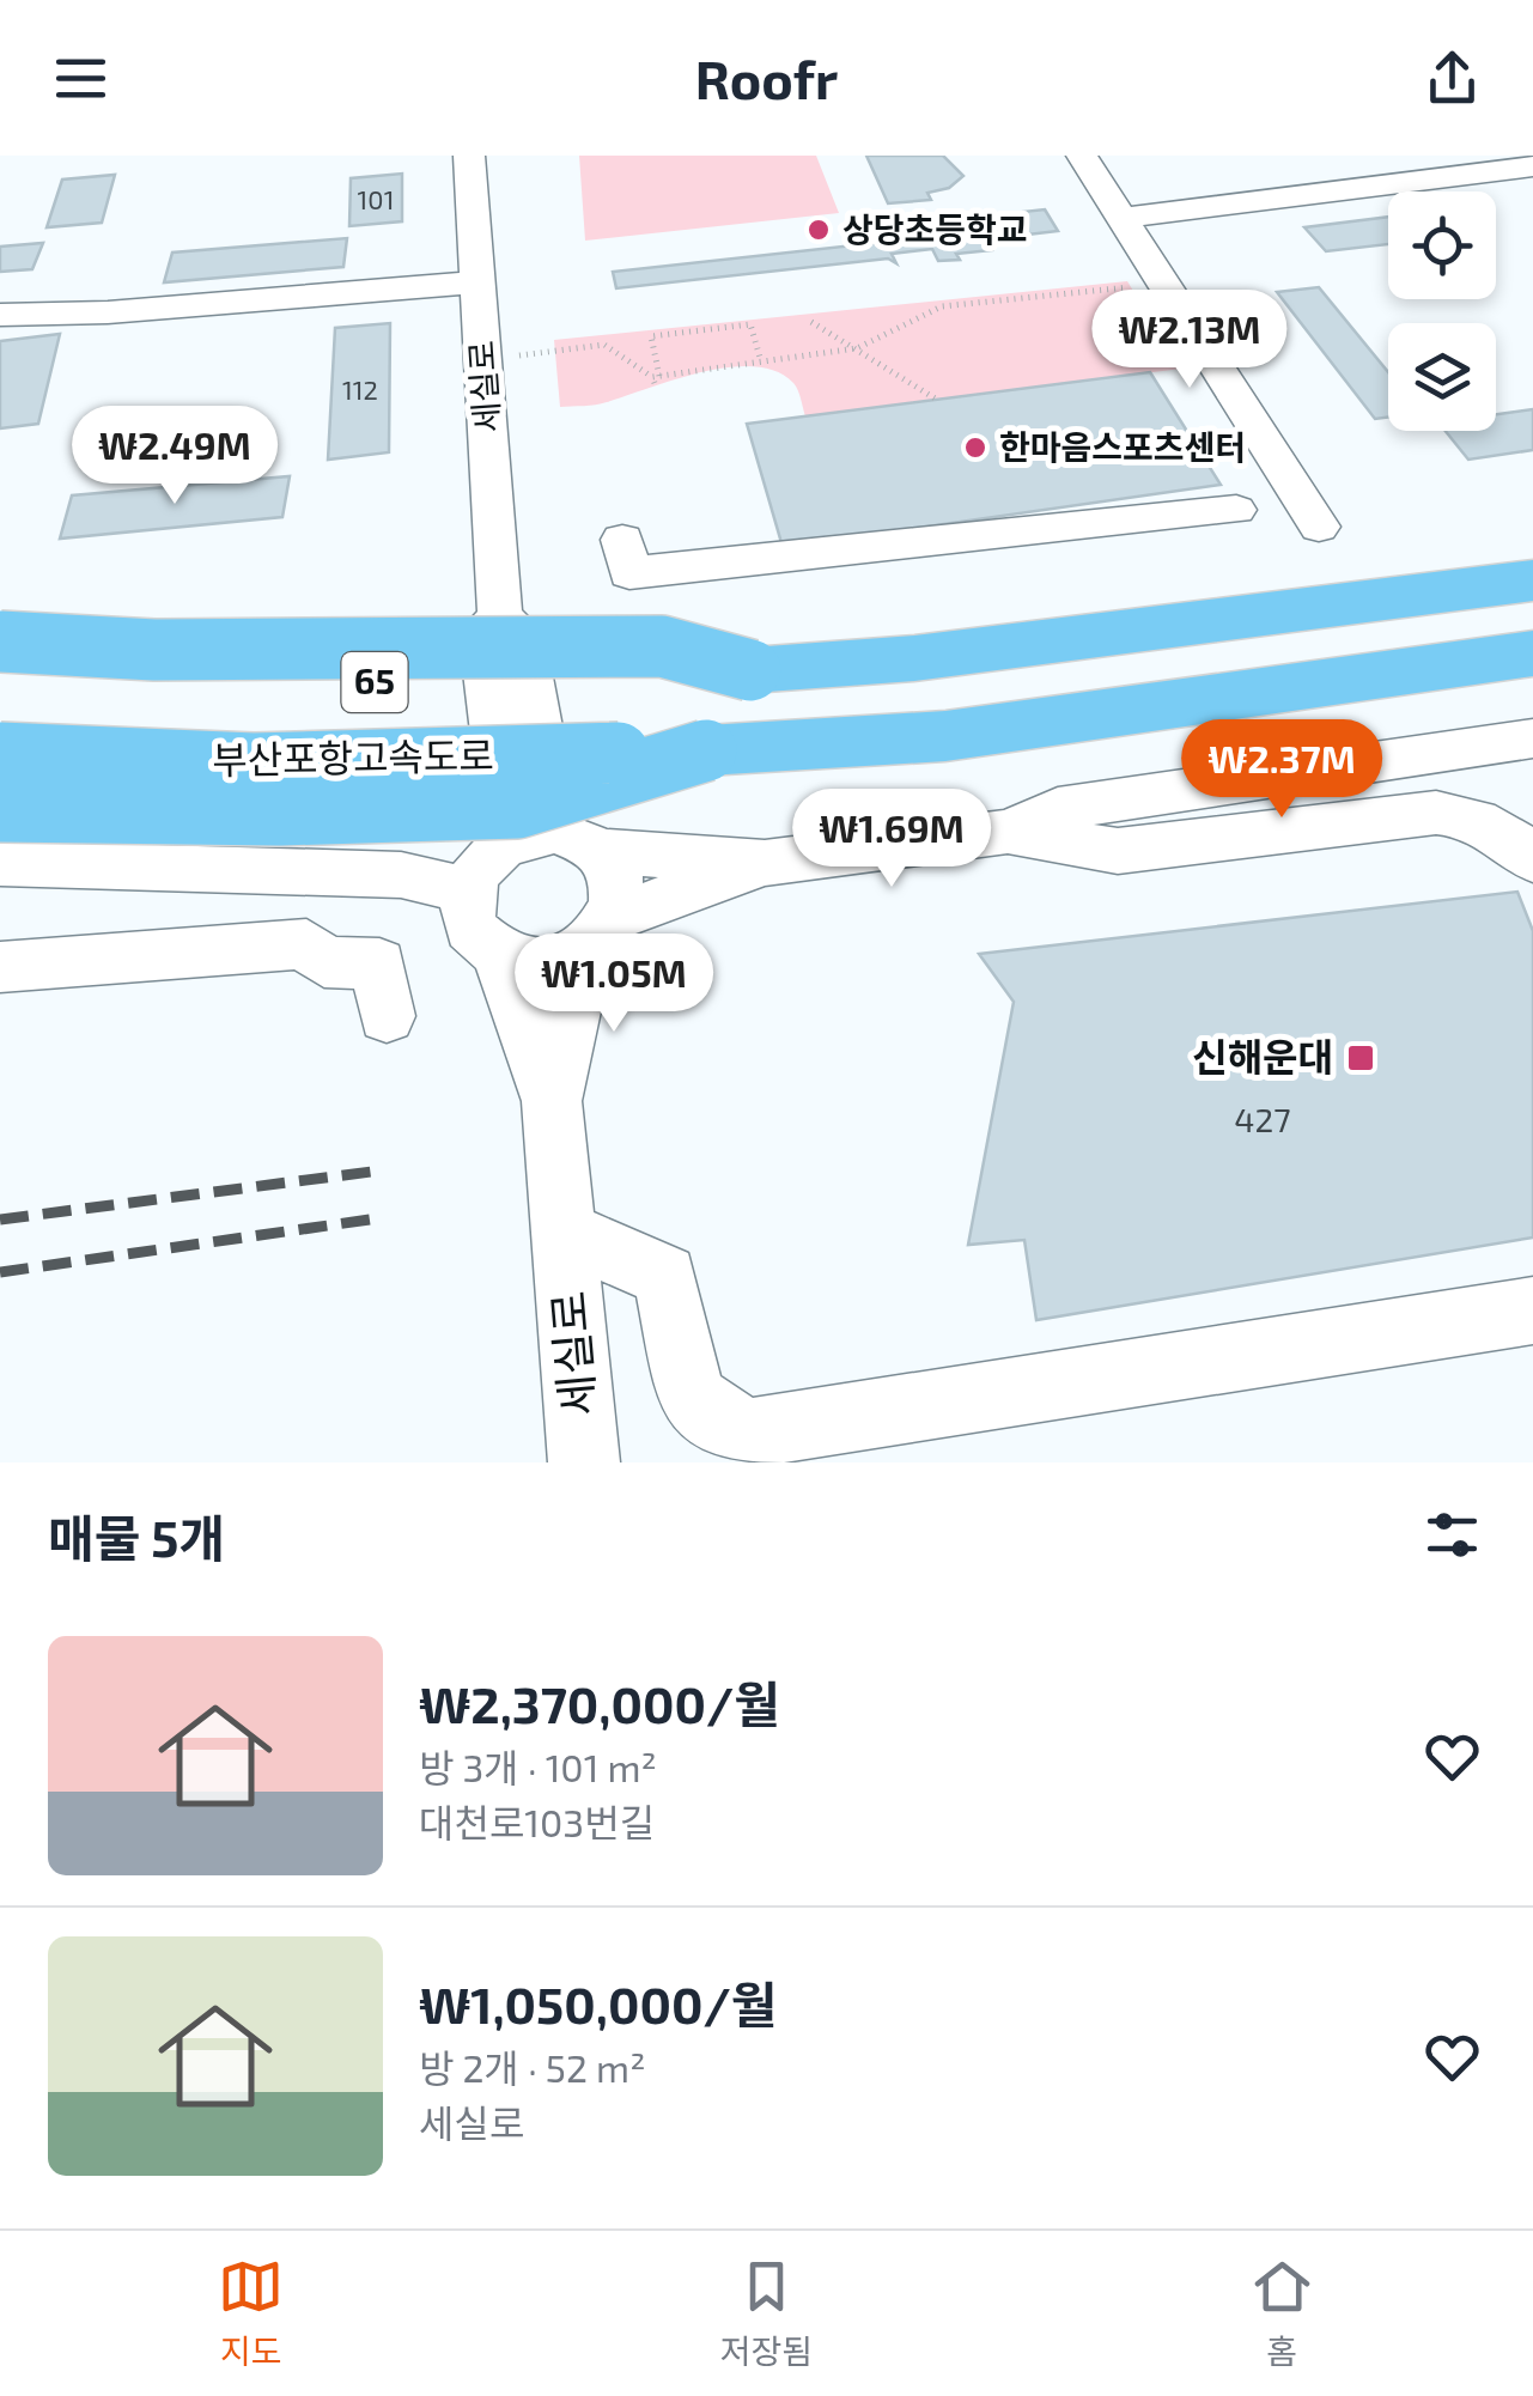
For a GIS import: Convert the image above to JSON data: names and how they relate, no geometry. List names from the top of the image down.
{
  "streets": {
    "highway": ["65", "부산포항고속도로"],
    "street": ["세실로"]
  },
  "places": {
    "other": ["상당초등학교", "한마음스포츠센터"],
    "transit": ["신해운대"]
  },
  "house_numbers": ["101", "112", "427"],
  "page": {
    "header": "Roofr",
    "price": [
      "₩2.13M",
      "₩2.49M",
      "₩2.37M",
      "₩1.69M",
      "₩1.05M"
    ],
    "heading": "매물 5개",
    "list": [
      {
        "name": "₩2,370,000/월",
        "note": "방 3개 · 101 m² · 대천로103번길"
      },
      {
        "name": "₩1,050,000/월",
        "note": "방 2개 · 52 m² · 세실로"
      }
    ],
    "tabs": ["지도", "저장됨", "홈"]
  }
}
